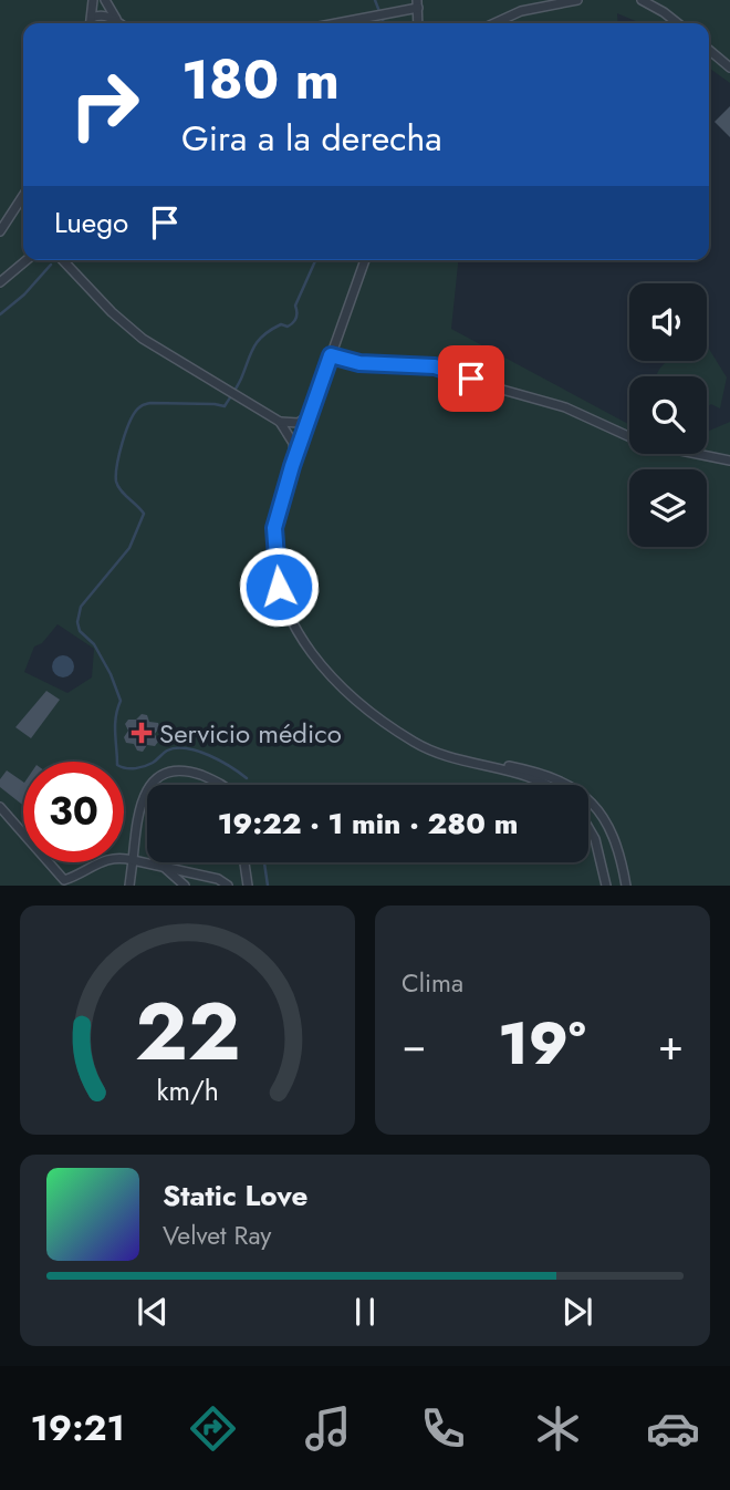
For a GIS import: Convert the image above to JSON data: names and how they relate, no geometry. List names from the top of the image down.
{
  "places": {
    "health": ["Servicio médico"]
  },
  "page": {
    "turn": ["180 m", "Gira a la derecha"],
    "then": "Luego",
    "limit": "30",
    "trip": "19:22 · 1 min · 280 m",
    "tile": "Clima",
    "heat": ["−", "19°", "+"],
    "song": ["Static Love", "Velvet Ray"],
    "tabs": "19:21",
    "gauge": ["22", "km/h"]
  }
}
